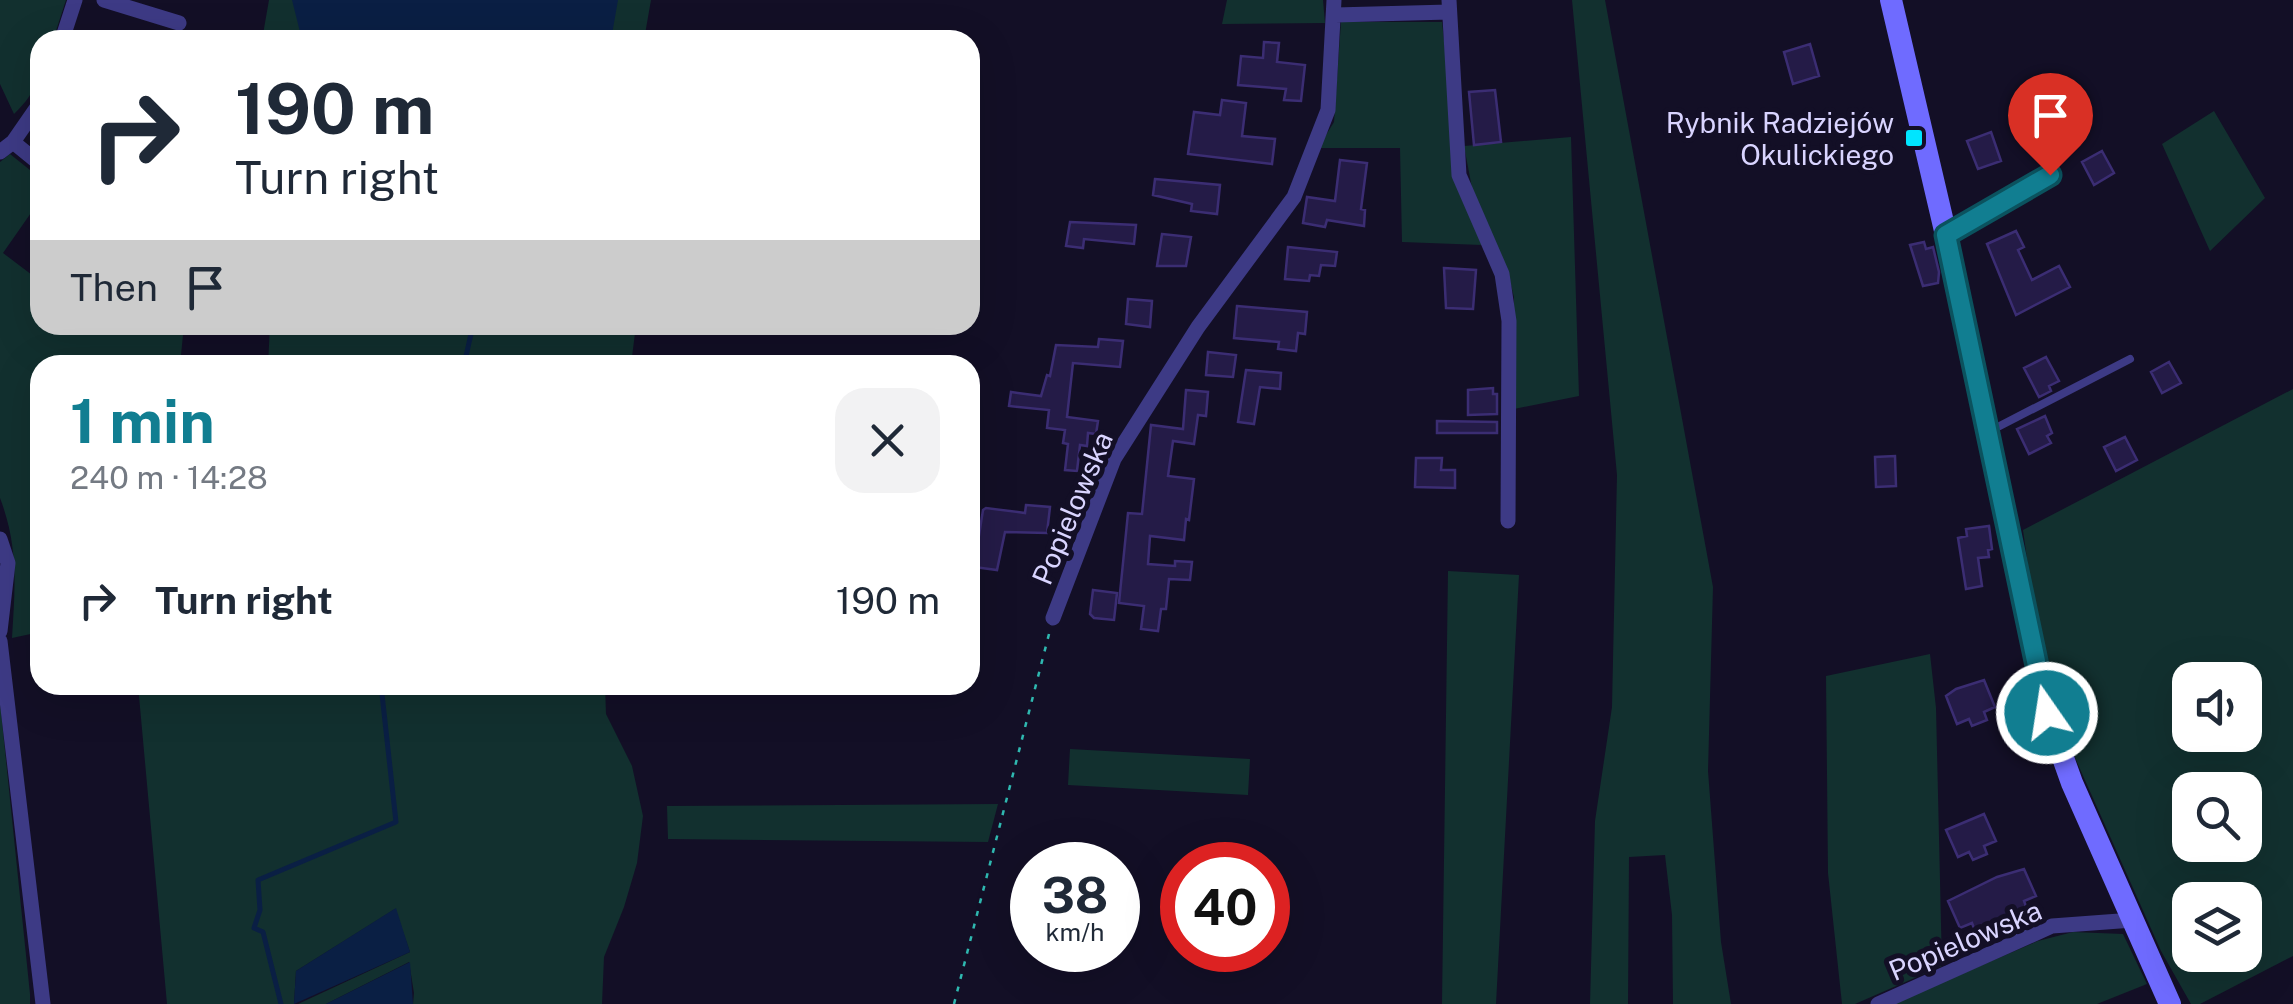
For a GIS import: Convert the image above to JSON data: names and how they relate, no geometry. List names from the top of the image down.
{
  "streets": {
    "street": ["Popielowska"]
  },
  "places": {
    "transit": ["Rybnik Radziejów Okulickiego"]
  },
  "page": {
    "turn": ["190 m", "Turn right"],
    "then": "Then",
    "heading": ["1 min", "240 m · 14:28"],
    "list": [
      {
        "name": "Turn right",
        "value": "190 m"
      }
    ],
    "speed": "38 km/h",
    "limit": "40"
  }
}
